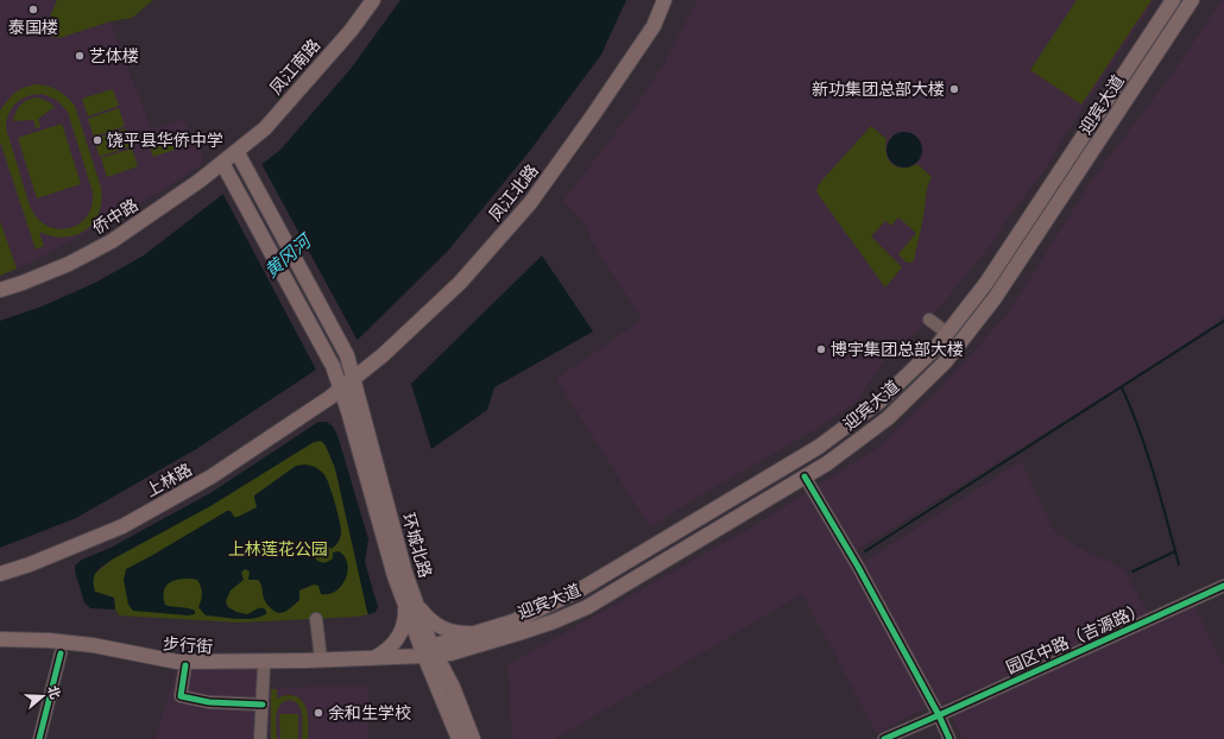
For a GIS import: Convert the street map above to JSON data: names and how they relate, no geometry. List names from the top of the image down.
{
  "streets": {
    "main road": [
      "凤江南路",
      "迎宾大道",
      "凤江北路",
      "侨中路",
      "上林路",
      "环城北路",
      "步行街"
    ],
    "street": ["园区中路（吉源路）"]
  },
  "crossings": [
    ["凤江南路", "侨中路"],
    ["凤江南路", "环城北路"],
    ["迎宾大道", "环城北路"],
    ["迎宾大道", "步行街"],
    ["凤江北路", "上林路"],
    ["凤江北路", "环城北路"],
    ["侨中路", "环城北路"],
    ["上林路", "环城北路"],
    ["环城北路", "步行街"]
  ],
  "water": ["黄冈河"],
  "parks": ["上林莲花公园"],
  "places": [
    "泰国楼",
    "艺体楼",
    "新功集团总部大楼",
    "饶平县华侨中学",
    "博宇集团总部大楼",
    "余和生学校"
  ],
  "north": "right"
}
